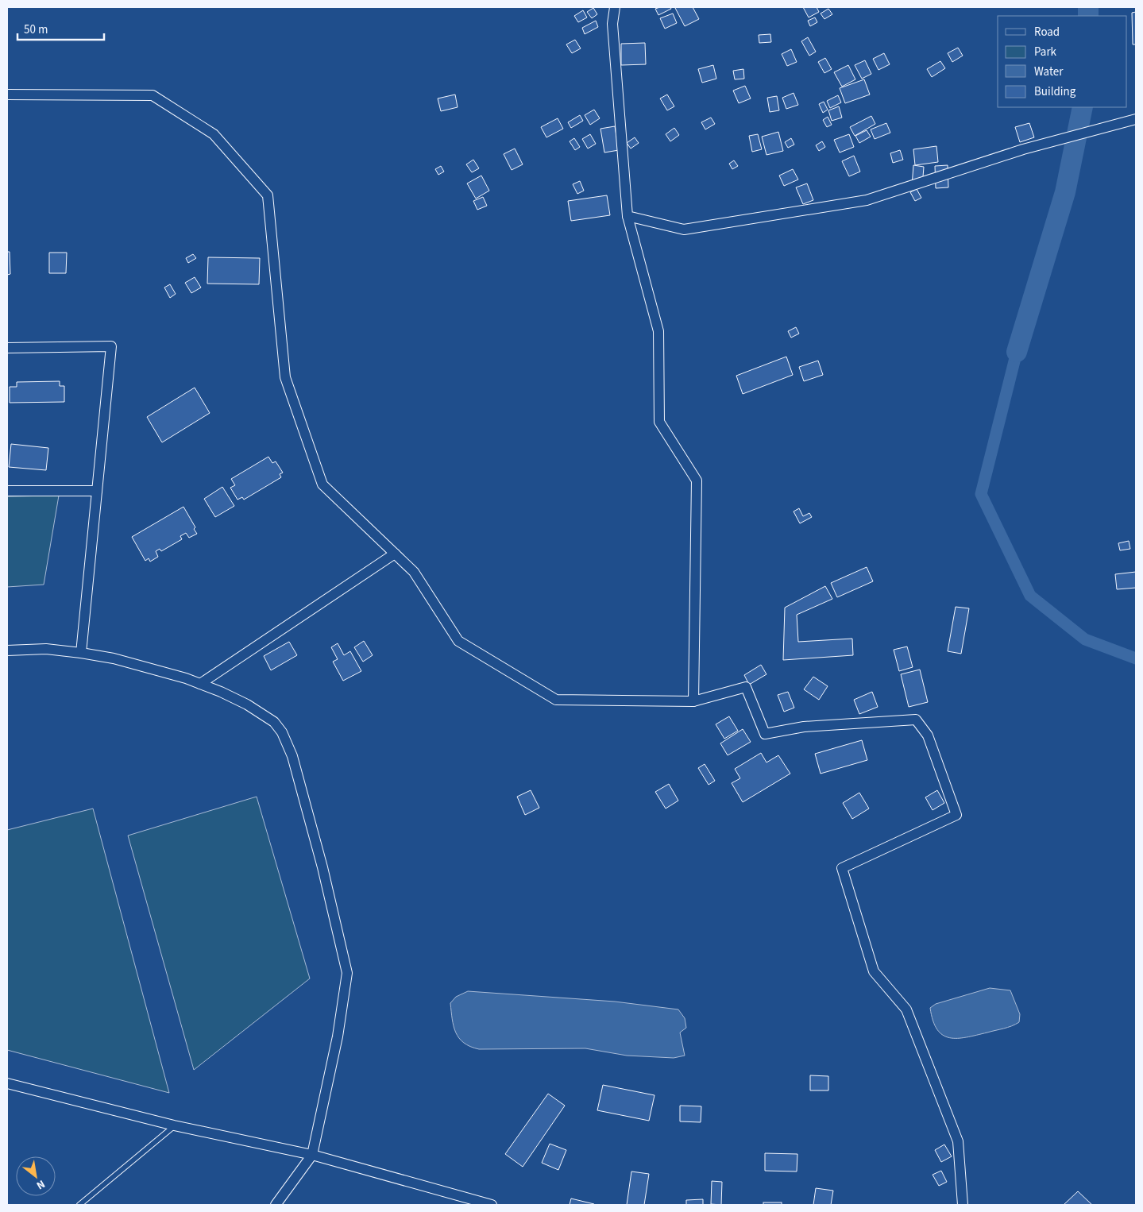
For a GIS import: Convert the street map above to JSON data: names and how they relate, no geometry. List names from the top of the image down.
{
  "legend": [
    "Road",
    "Park",
    "Water",
    "Building"
  ],
  "scale_bar": "50 m",
  "north": "bottom right"
}
